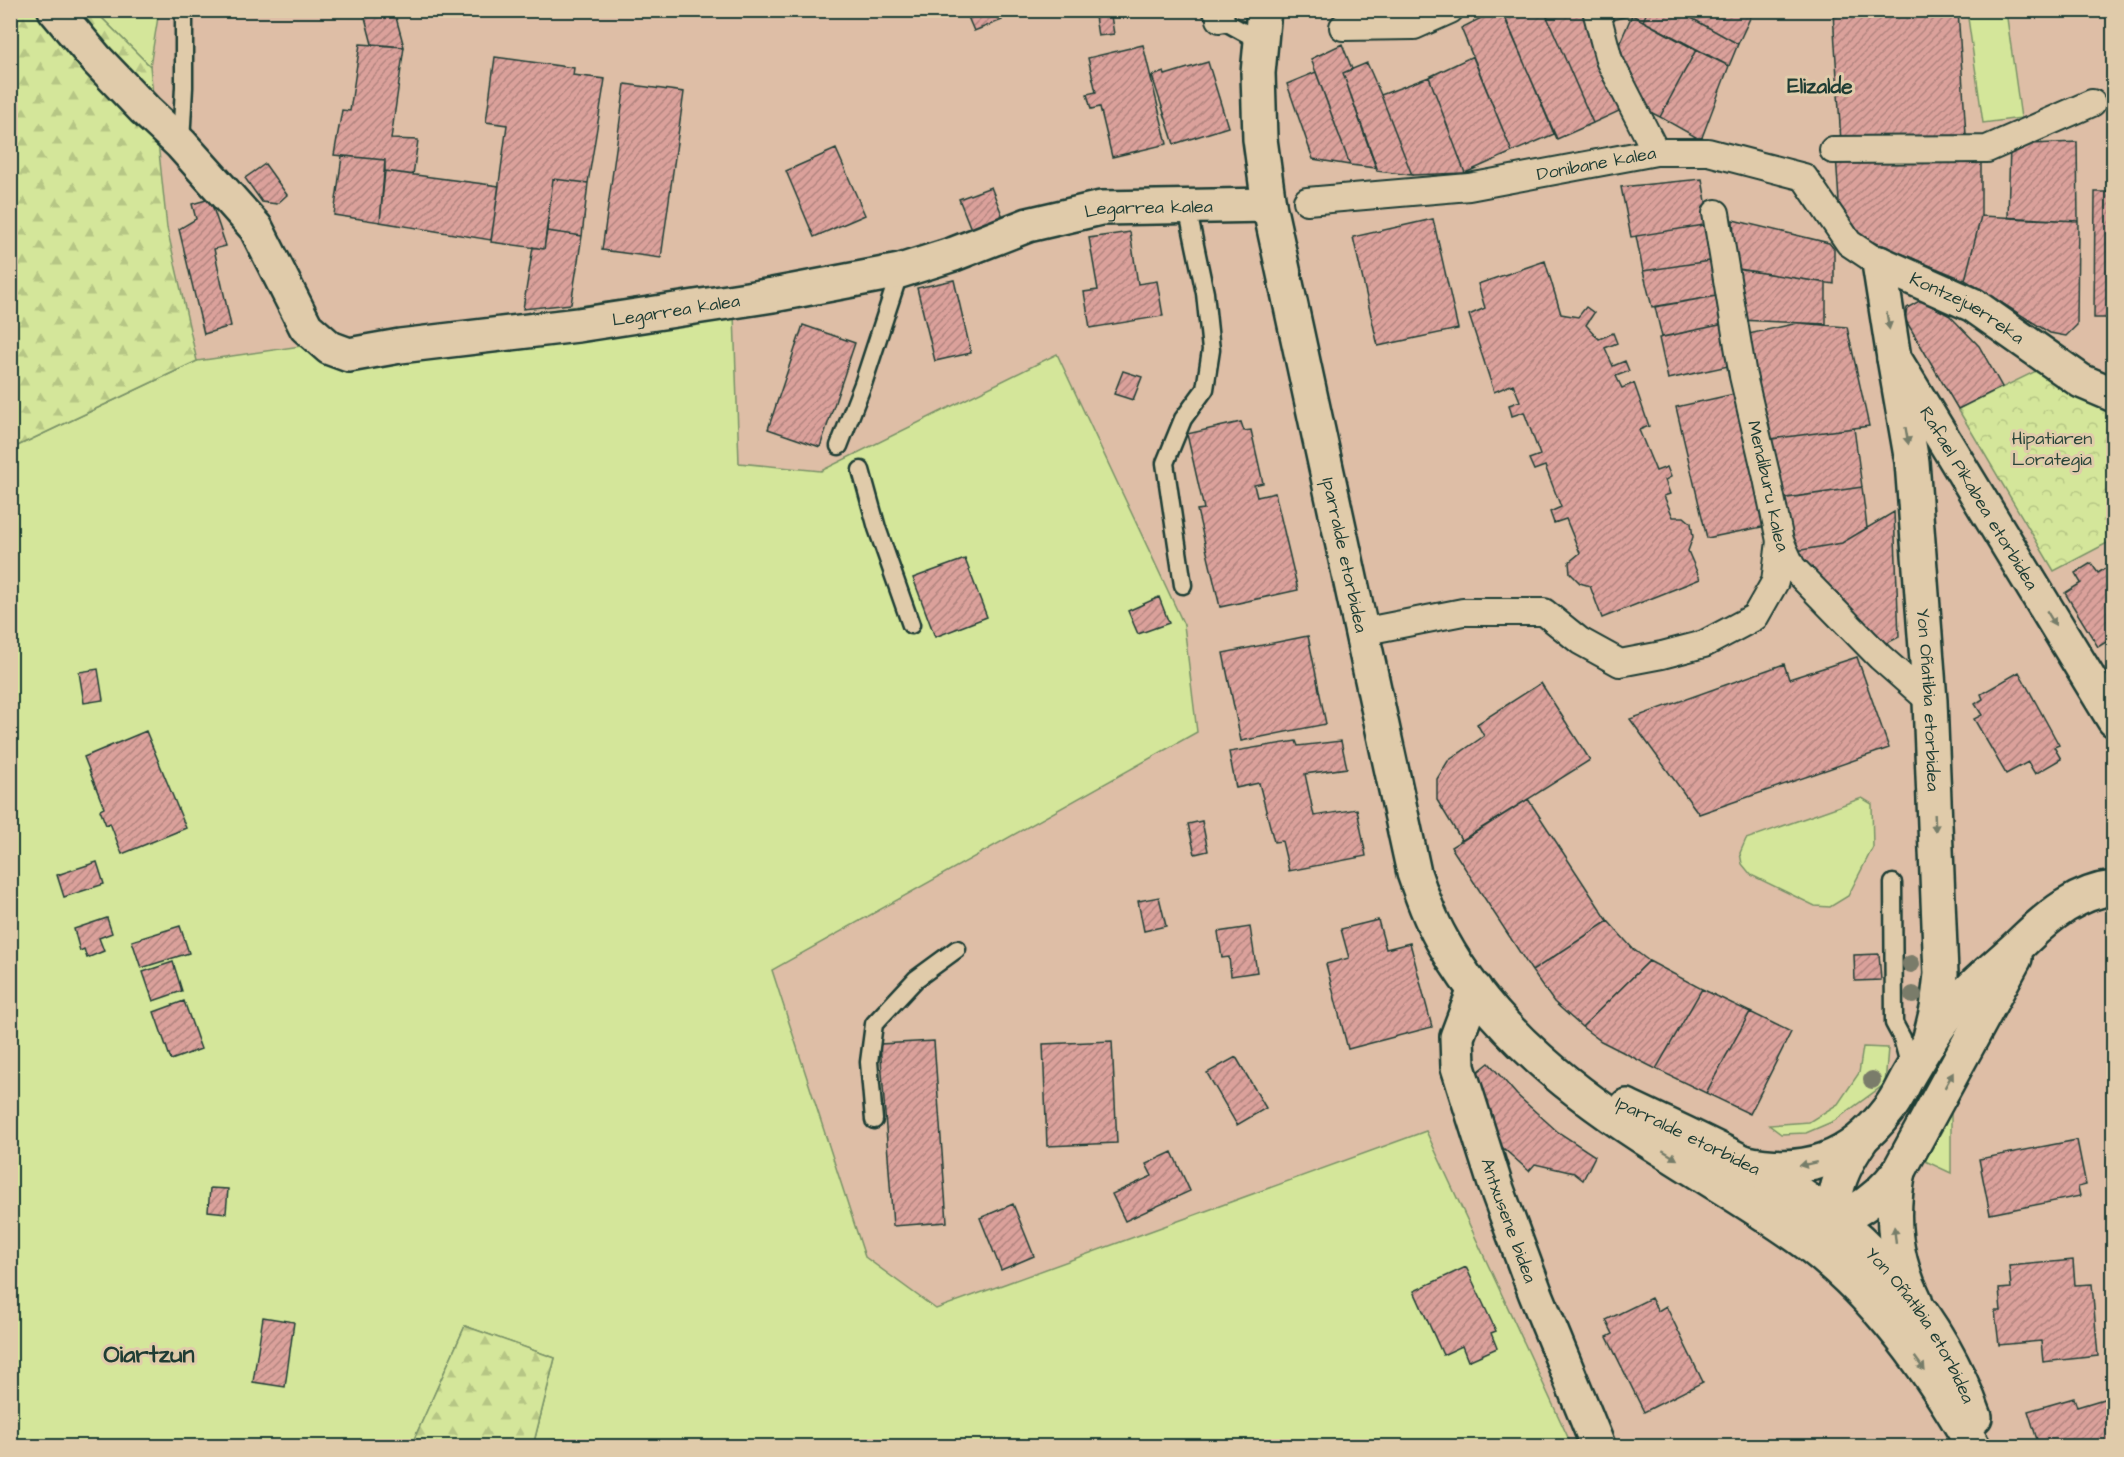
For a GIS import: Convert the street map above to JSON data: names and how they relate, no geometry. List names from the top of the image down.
{
  "streets": {
    "street": [
      "Donibane kalea",
      "Legarrea kalea",
      "Kontzejuerreka",
      "Mendiburu kalea",
      "Rafael Pikabea etorbidea",
      "Iparralde etorbidea",
      "Yon Oñatibia etorbidea",
      "Antxusene bidea"
    ]
  },
  "crossings": [
    ["Donibane kalea", "Kontzejuerreka"],
    ["Legarrea kalea", "Iparralde etorbidea"],
    ["Kontzejuerreka", "Rafael Pikabea etorbidea"],
    ["Mendiburu kalea", "Yon Oñatibia etorbidea"],
    ["Rafael Pikabea etorbidea", "Yon Oñatibia etorbidea"],
    ["Iparralde etorbidea", "Yon Oñatibia etorbidea"],
    ["Iparralde etorbidea", "Antxusene bidea"]
  ],
  "one_way": ["Rafael Pikabea etorbidea", "Yon Oñatibia etorbidea"],
  "districts": ["Elizalde", "Oiartzun"],
  "parks": ["Hipatiaren Lorategia"]
}
